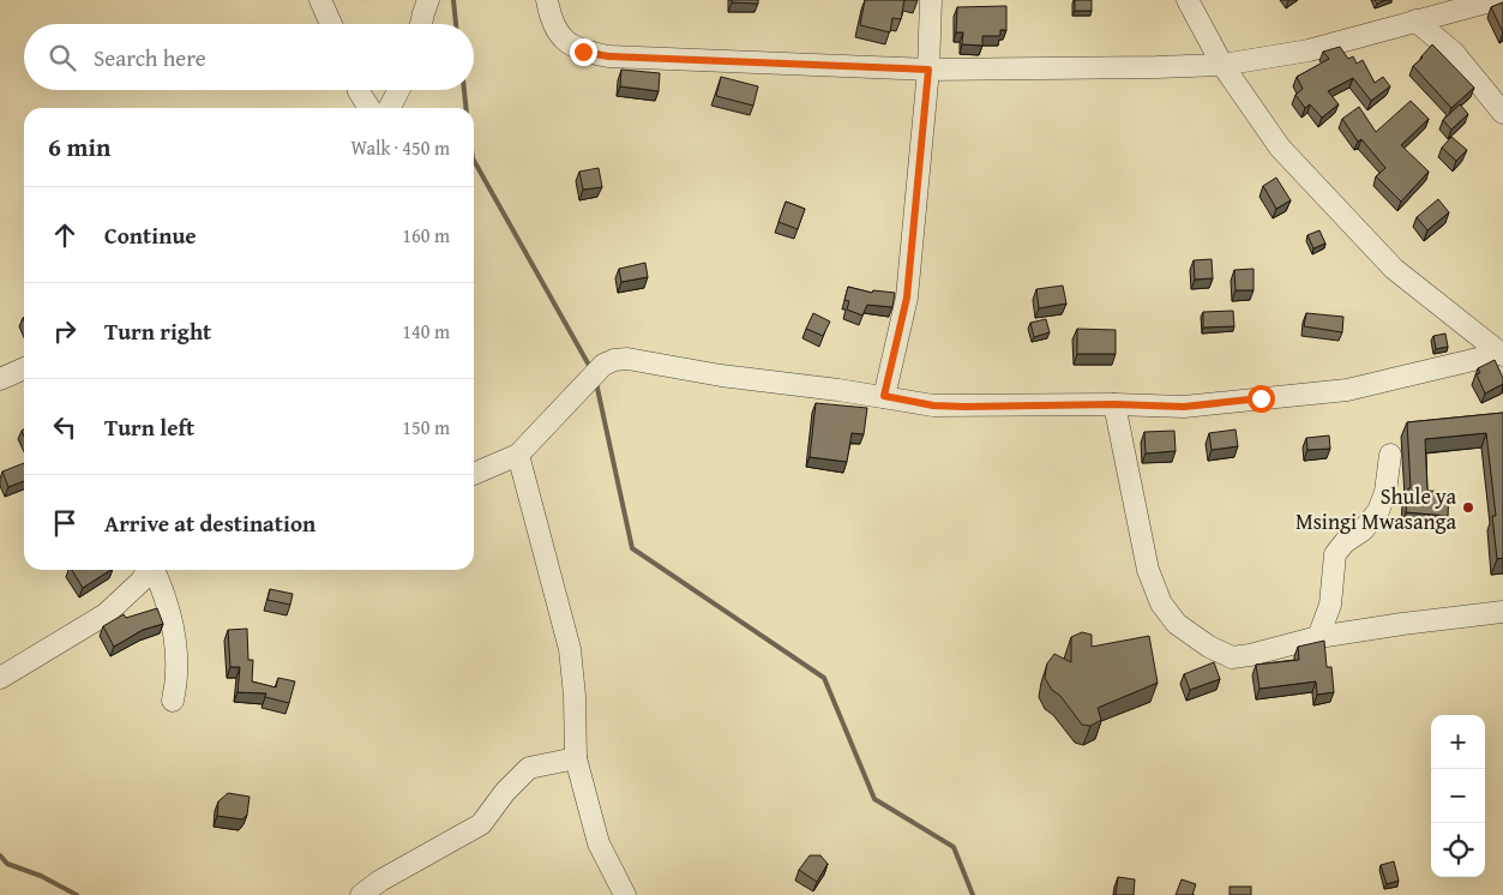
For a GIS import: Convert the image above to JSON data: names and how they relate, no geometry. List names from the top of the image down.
{
  "places": ["Shule ya Msingi Mwasanga"],
  "page": {
    "search": "Search here",
    "heading": ["6 min", "Walk · 450 m"],
    "list": [
      ["Continue", "160 m"],
      ["Turn right", "140 m"],
      ["Turn left", "150 m"],
      "Arrive at destination"
    ],
    "map_buttons": ["+", "−"]
  }
}
